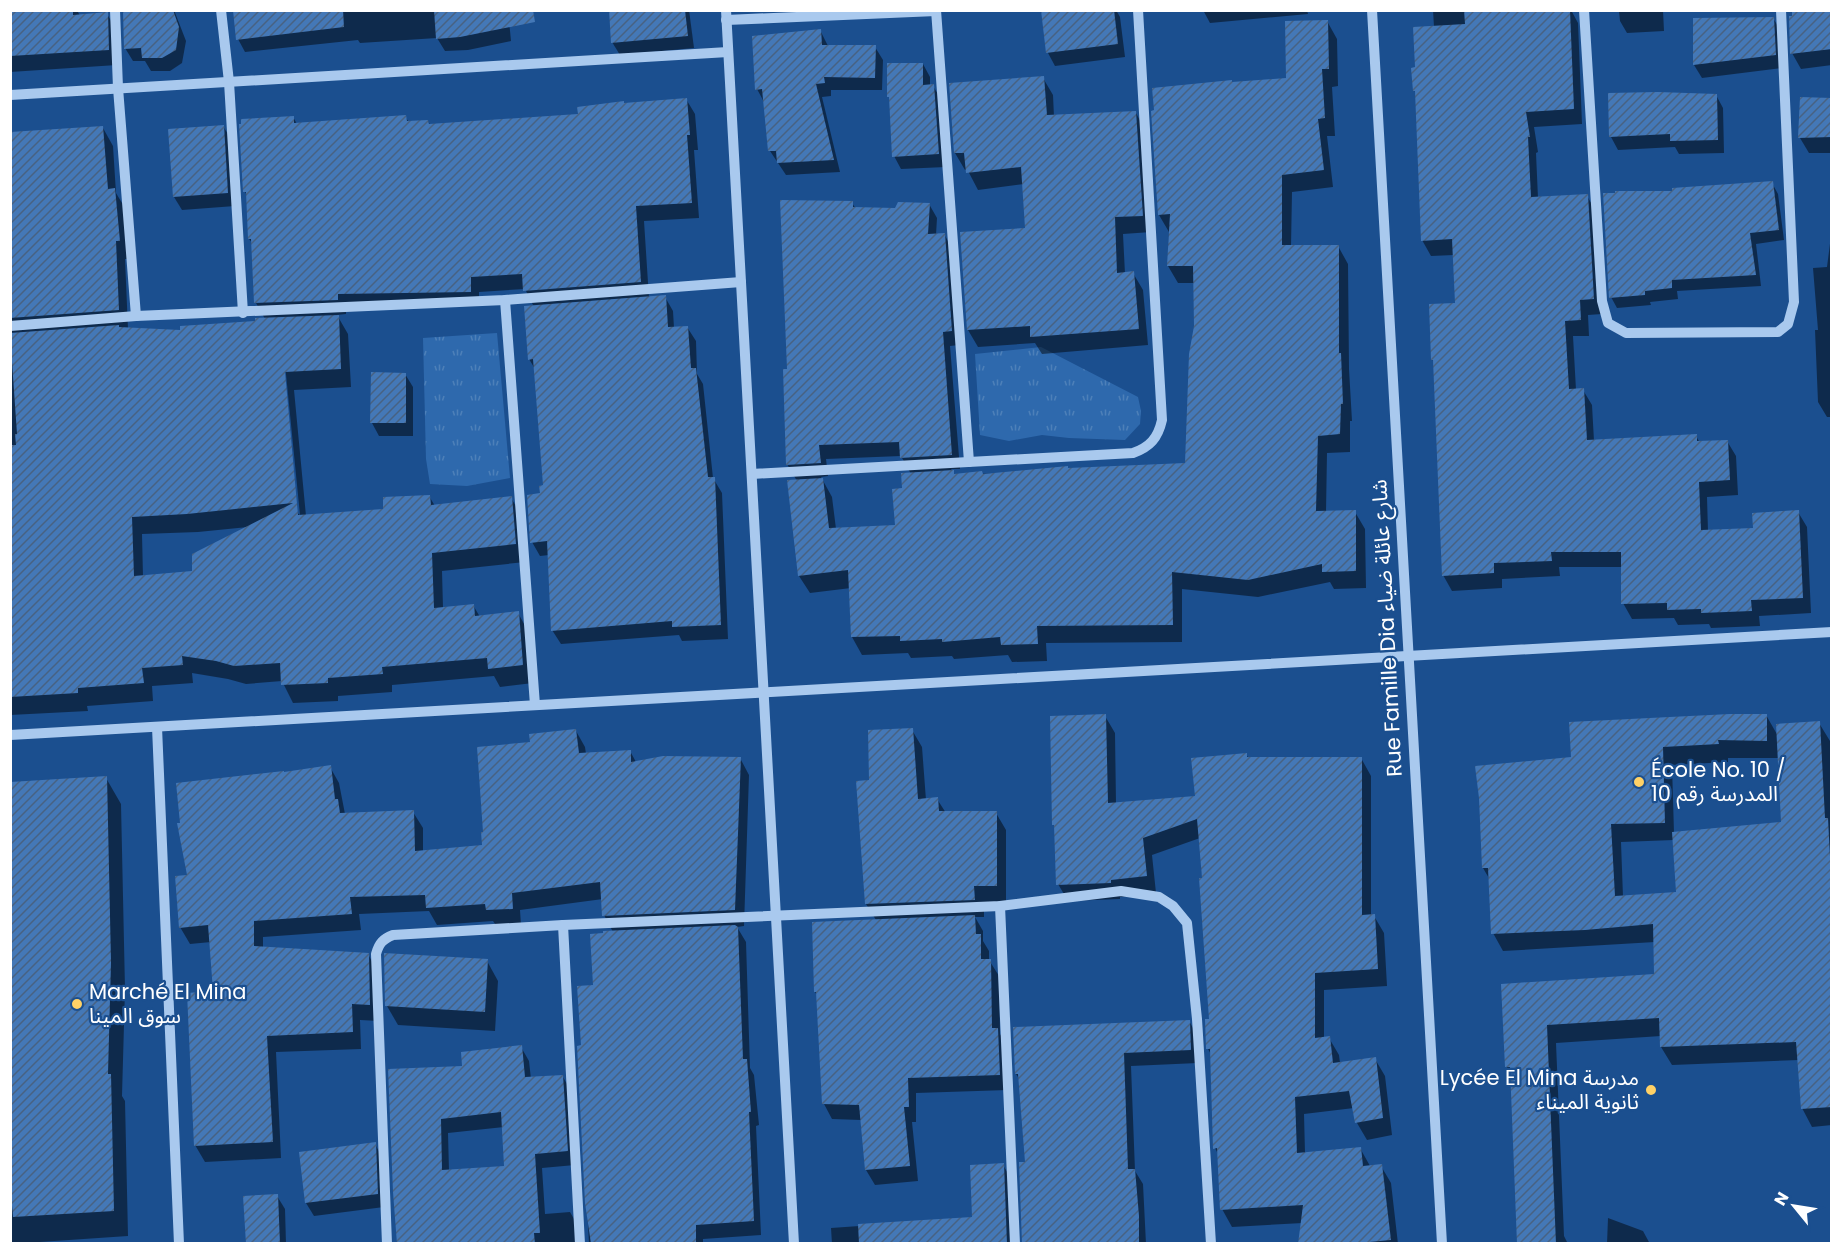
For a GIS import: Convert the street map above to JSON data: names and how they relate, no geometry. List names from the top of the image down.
{
  "streets": {
    "street": ["Rue Famille Dia شارع عائلة ضياء"]
  },
  "places": ["École No. 10 / المدرسة رقم 10", "Marché El Mina سوق المينا", "Lycée El Mina مدرسة ثانوية الميناء"],
  "north": "top left"
}
